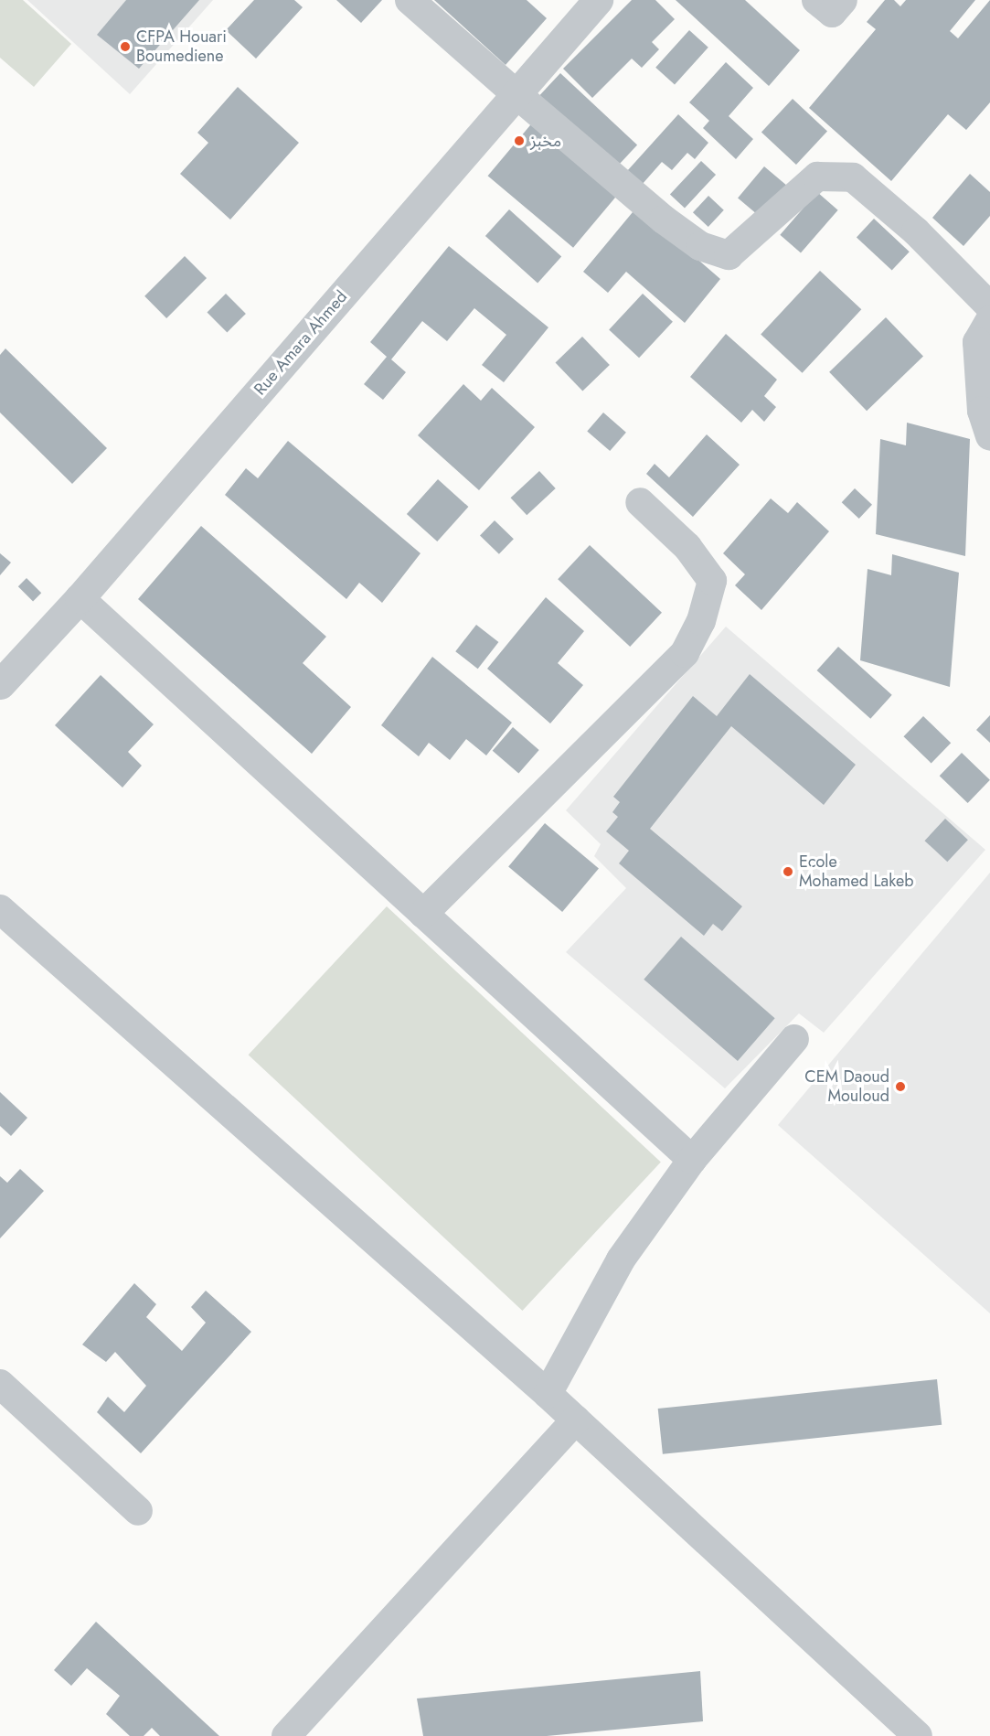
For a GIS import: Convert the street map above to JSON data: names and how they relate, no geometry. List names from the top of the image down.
{
  "streets": {
    "street": ["Rue Amara Ahmed"]
  },
  "places": [
    "CFPA Houari Boumediene",
    "مخبز",
    "Ecole Mohamed Lakeb",
    "CEM Daoud Mouloud"
  ]
}
